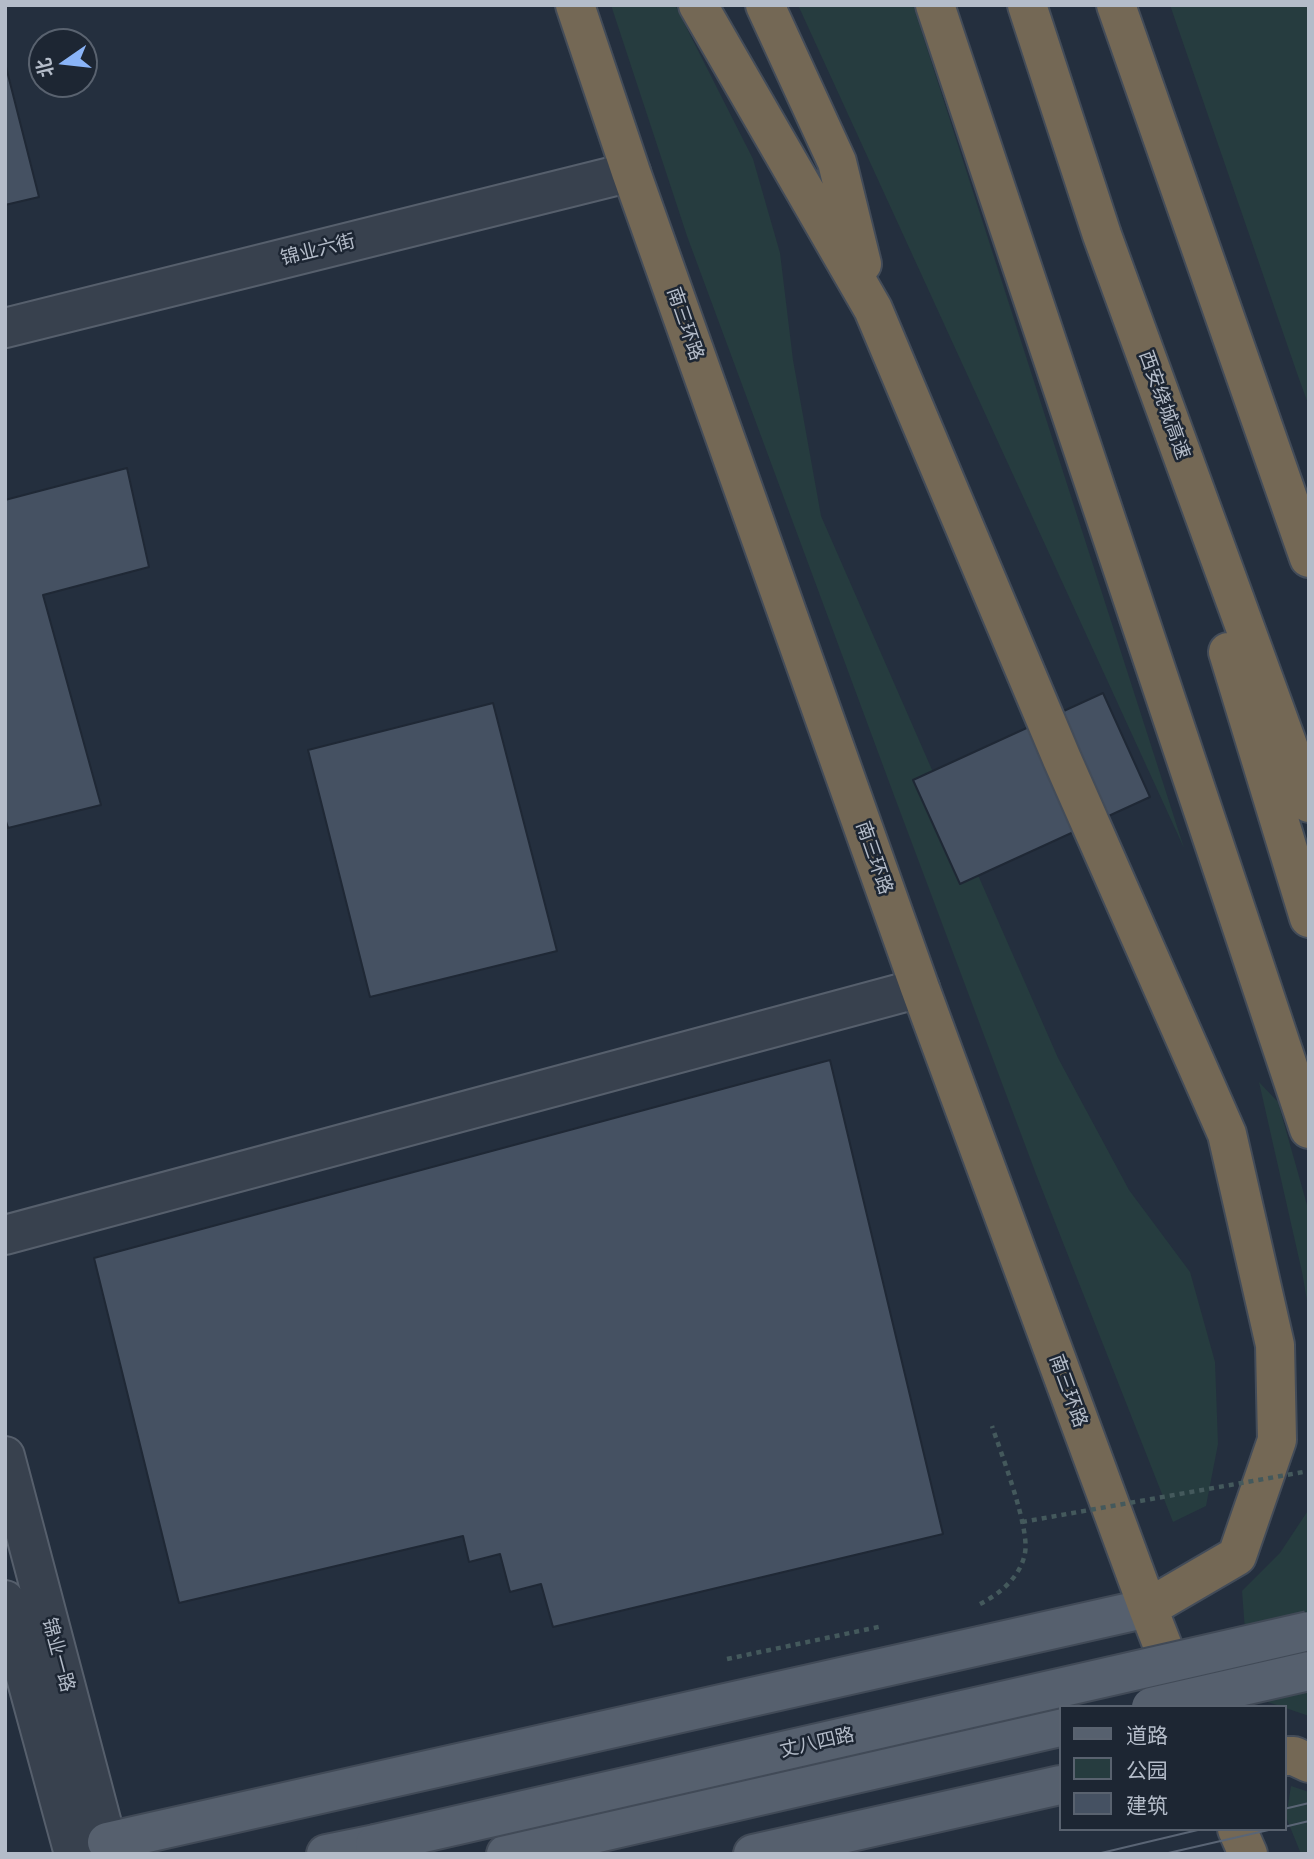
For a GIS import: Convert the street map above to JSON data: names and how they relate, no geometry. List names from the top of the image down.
{
  "streets": {
    "highway": ["南三环路", "西安绕城高速"],
    "main road": ["丈八四路"],
    "street": ["锦业六街", "锦业一路"]
  },
  "crossings": [
    ["锦业六街", "南三环路"]
  ],
  "legend": ["道路", "公园", "建筑"],
  "north": "left"
}
